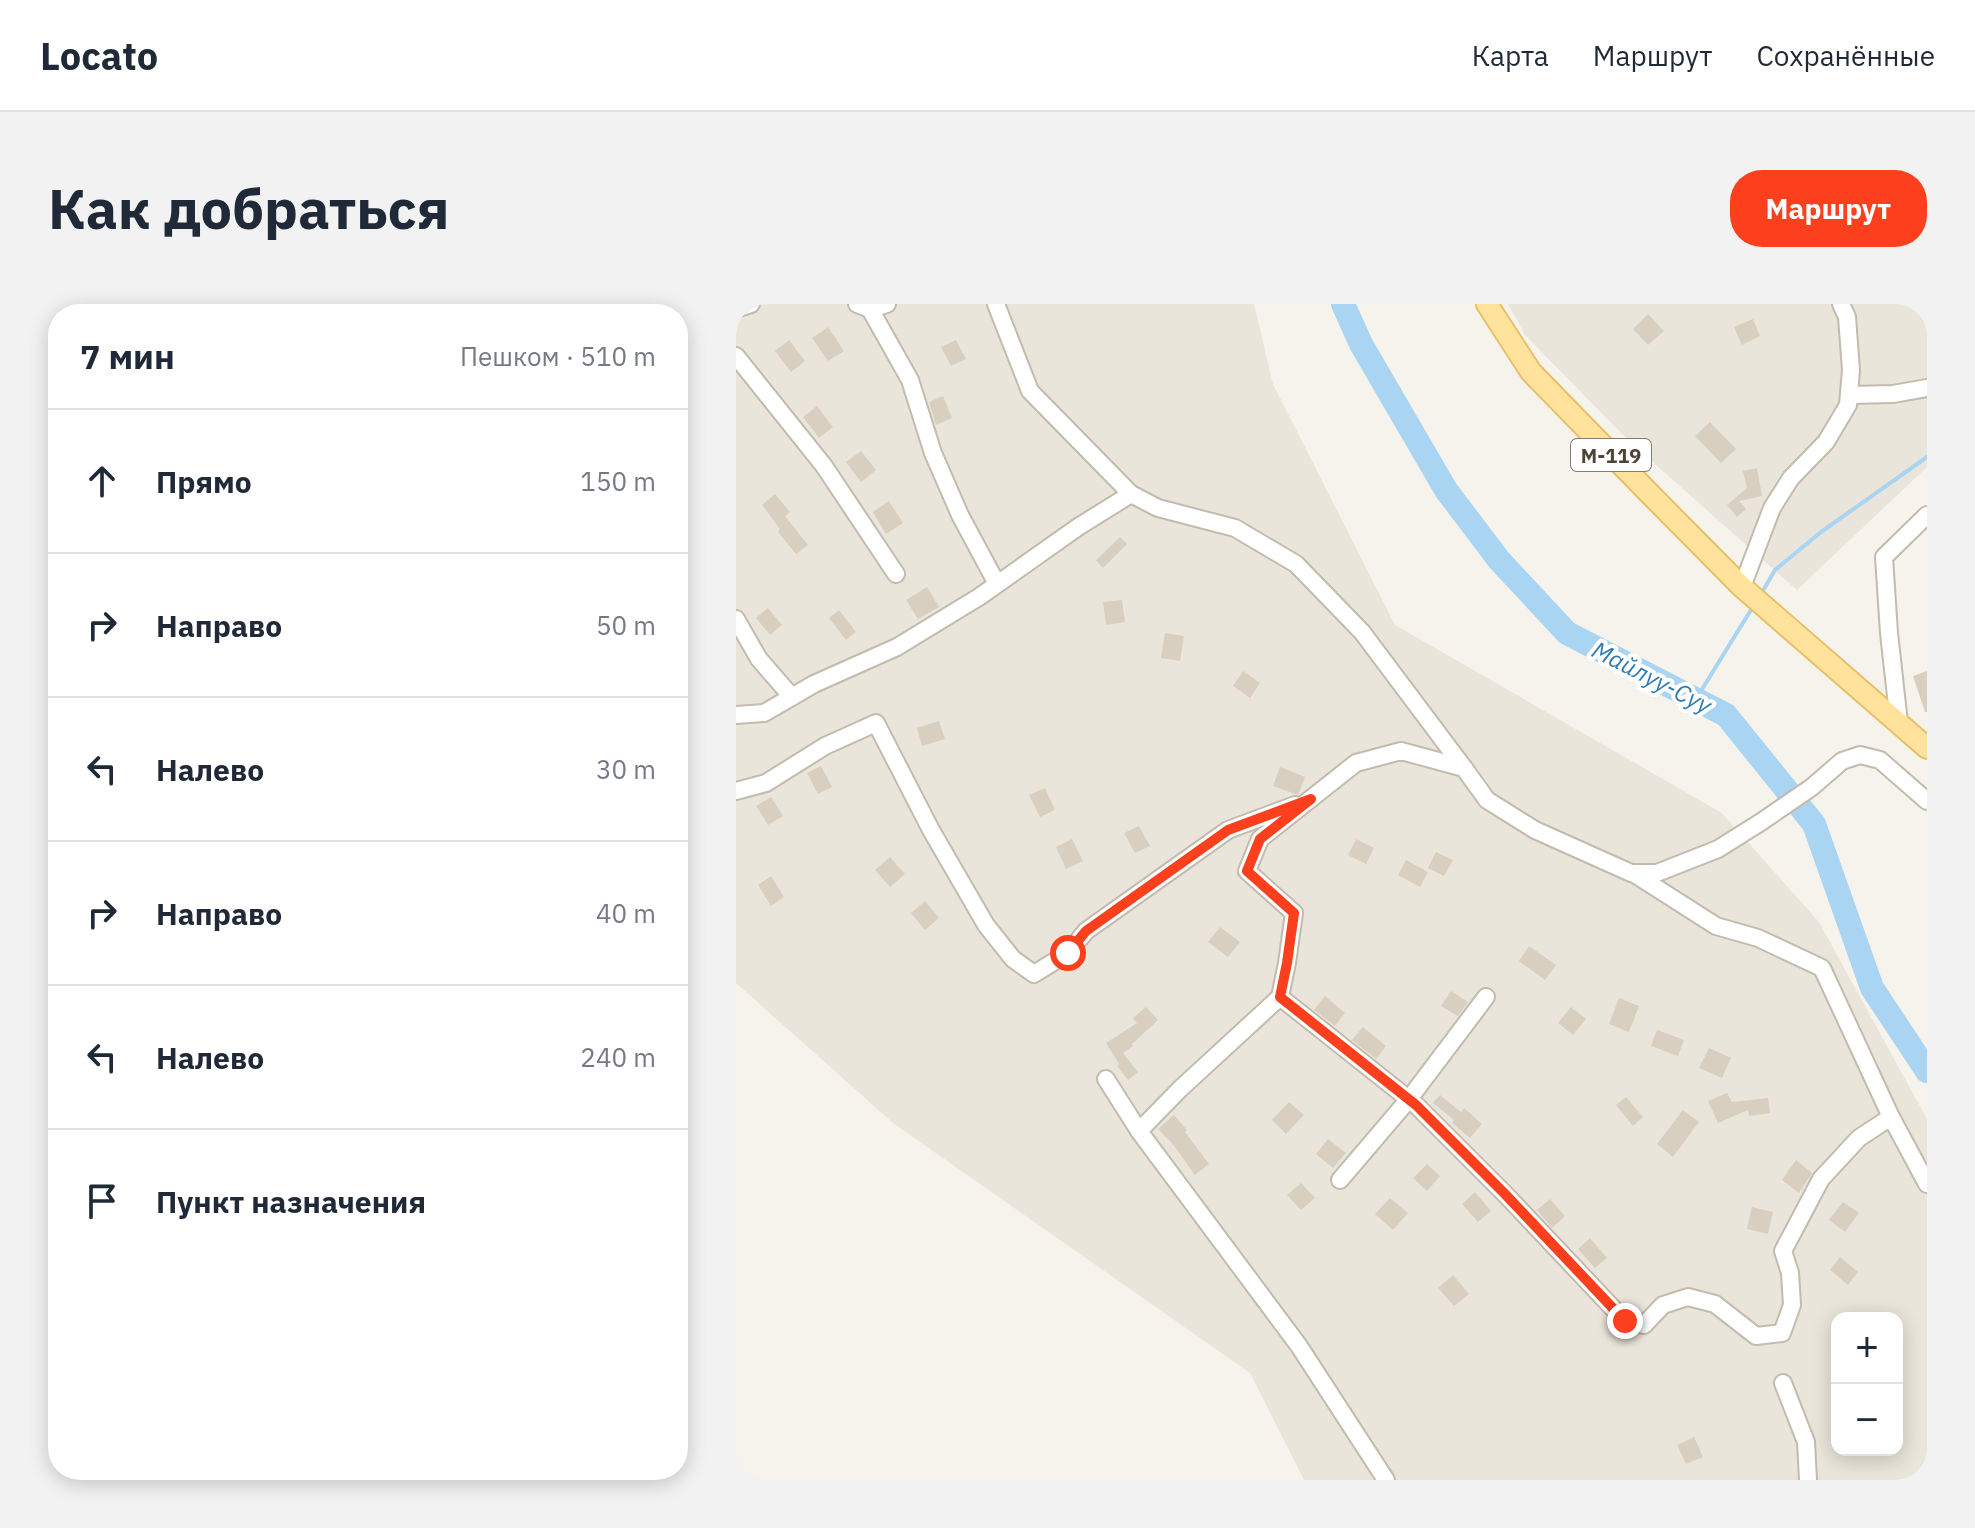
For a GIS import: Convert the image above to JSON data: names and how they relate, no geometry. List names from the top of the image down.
{
  "streets": {
    "main road": ["М-119"]
  },
  "water": ["Майлуу-Суу"],
  "page": {
    "header": "Locato",
    "nav": ["Карта", "Маршрут", "Сохранённые"],
    "buttons": "Маршрут",
    "title": "Как добраться",
    "heading": ["7 мин", "Пешком · 510 m"],
    "list": [
      ["Прямо", "150 m"],
      ["Направо", "50 m"],
      ["Налево", "30 m"],
      ["Направо", "40 m"],
      ["Налево", "240 m"],
      "Пункт назначения"
    ],
    "map_buttons": ["+", "−"]
  }
}
